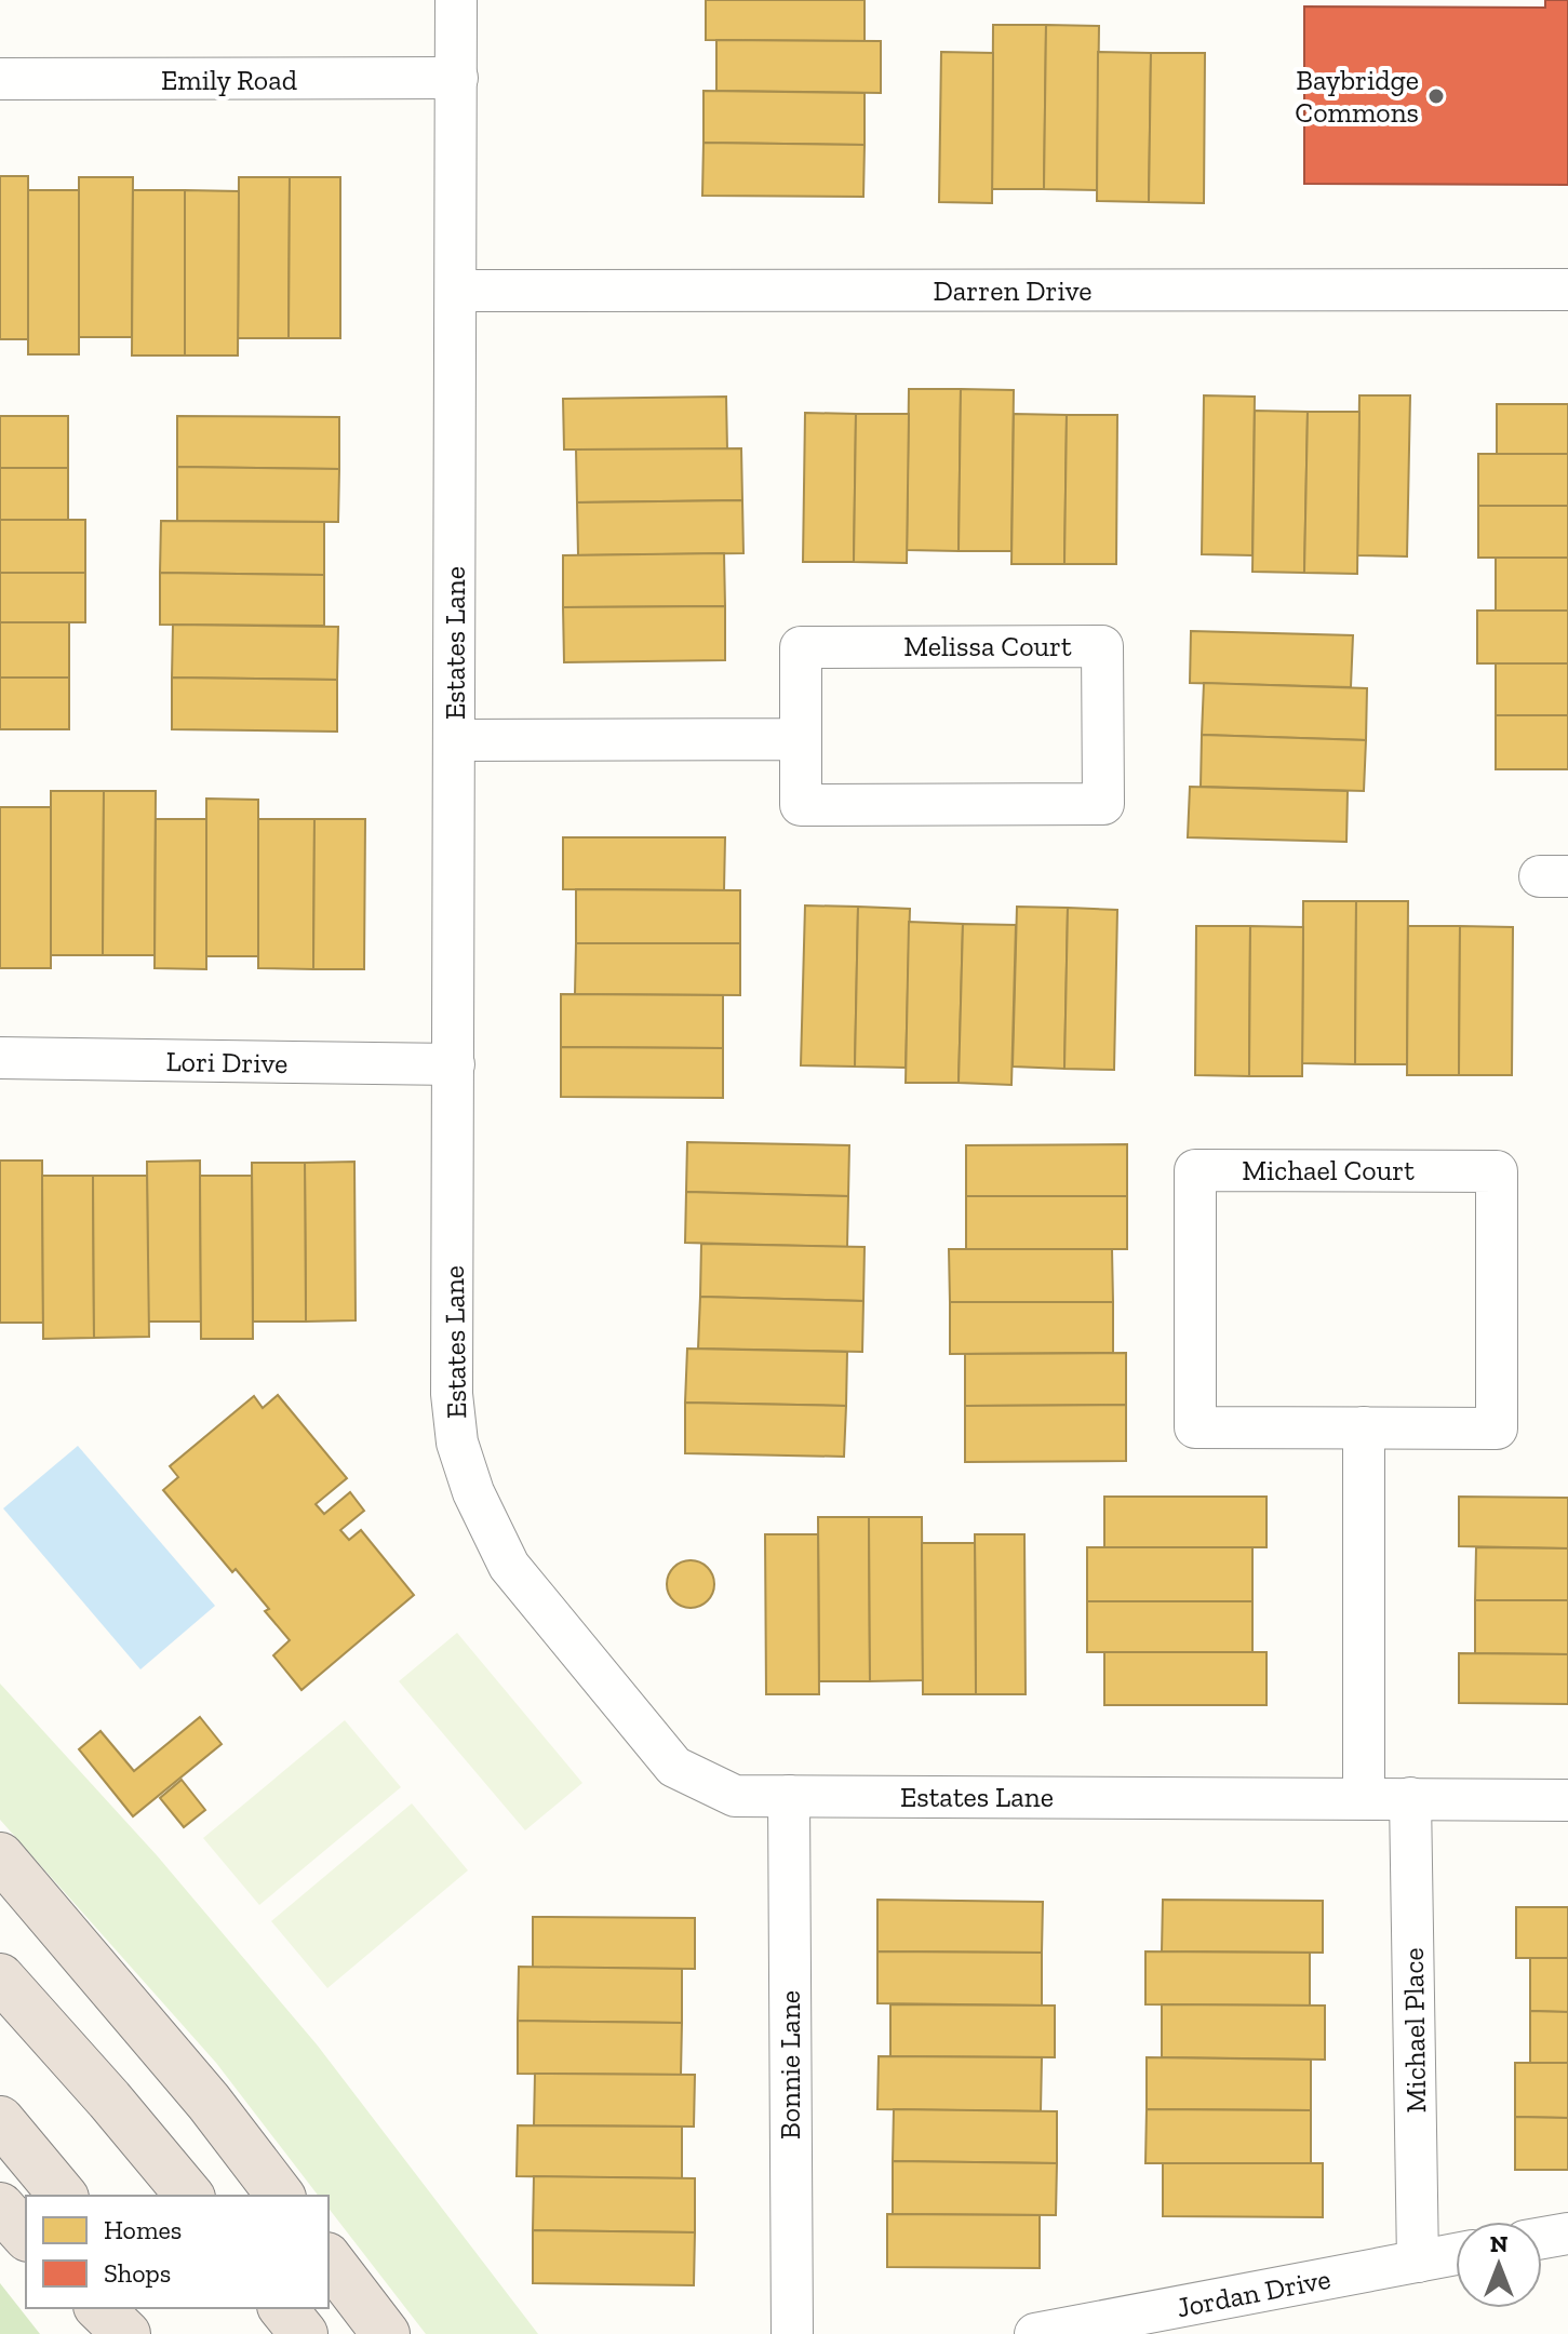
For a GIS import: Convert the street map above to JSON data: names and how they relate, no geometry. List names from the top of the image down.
{
  "streets": {
    "street": [
      "Emily Road",
      "Darren Drive",
      "Estates Lane",
      "Melissa Court",
      "Lori Drive",
      "Michael Court",
      "Michael Place",
      "Bonnie Lane",
      "Jordan Drive"
    ]
  },
  "crossings": [
    ["Emily Road", "Estates Lane"],
    ["Darren Drive", "Estates Lane"],
    ["Estates Lane", "Lori Drive"],
    ["Estates Lane", "Michael Place"],
    ["Estates Lane", "Bonnie Lane"],
    ["Michael Place", "Jordan Drive"]
  ],
  "places": ["Baybridge Commons"],
  "legend": ["Homes", "Shops"],
  "north": "top"
}
